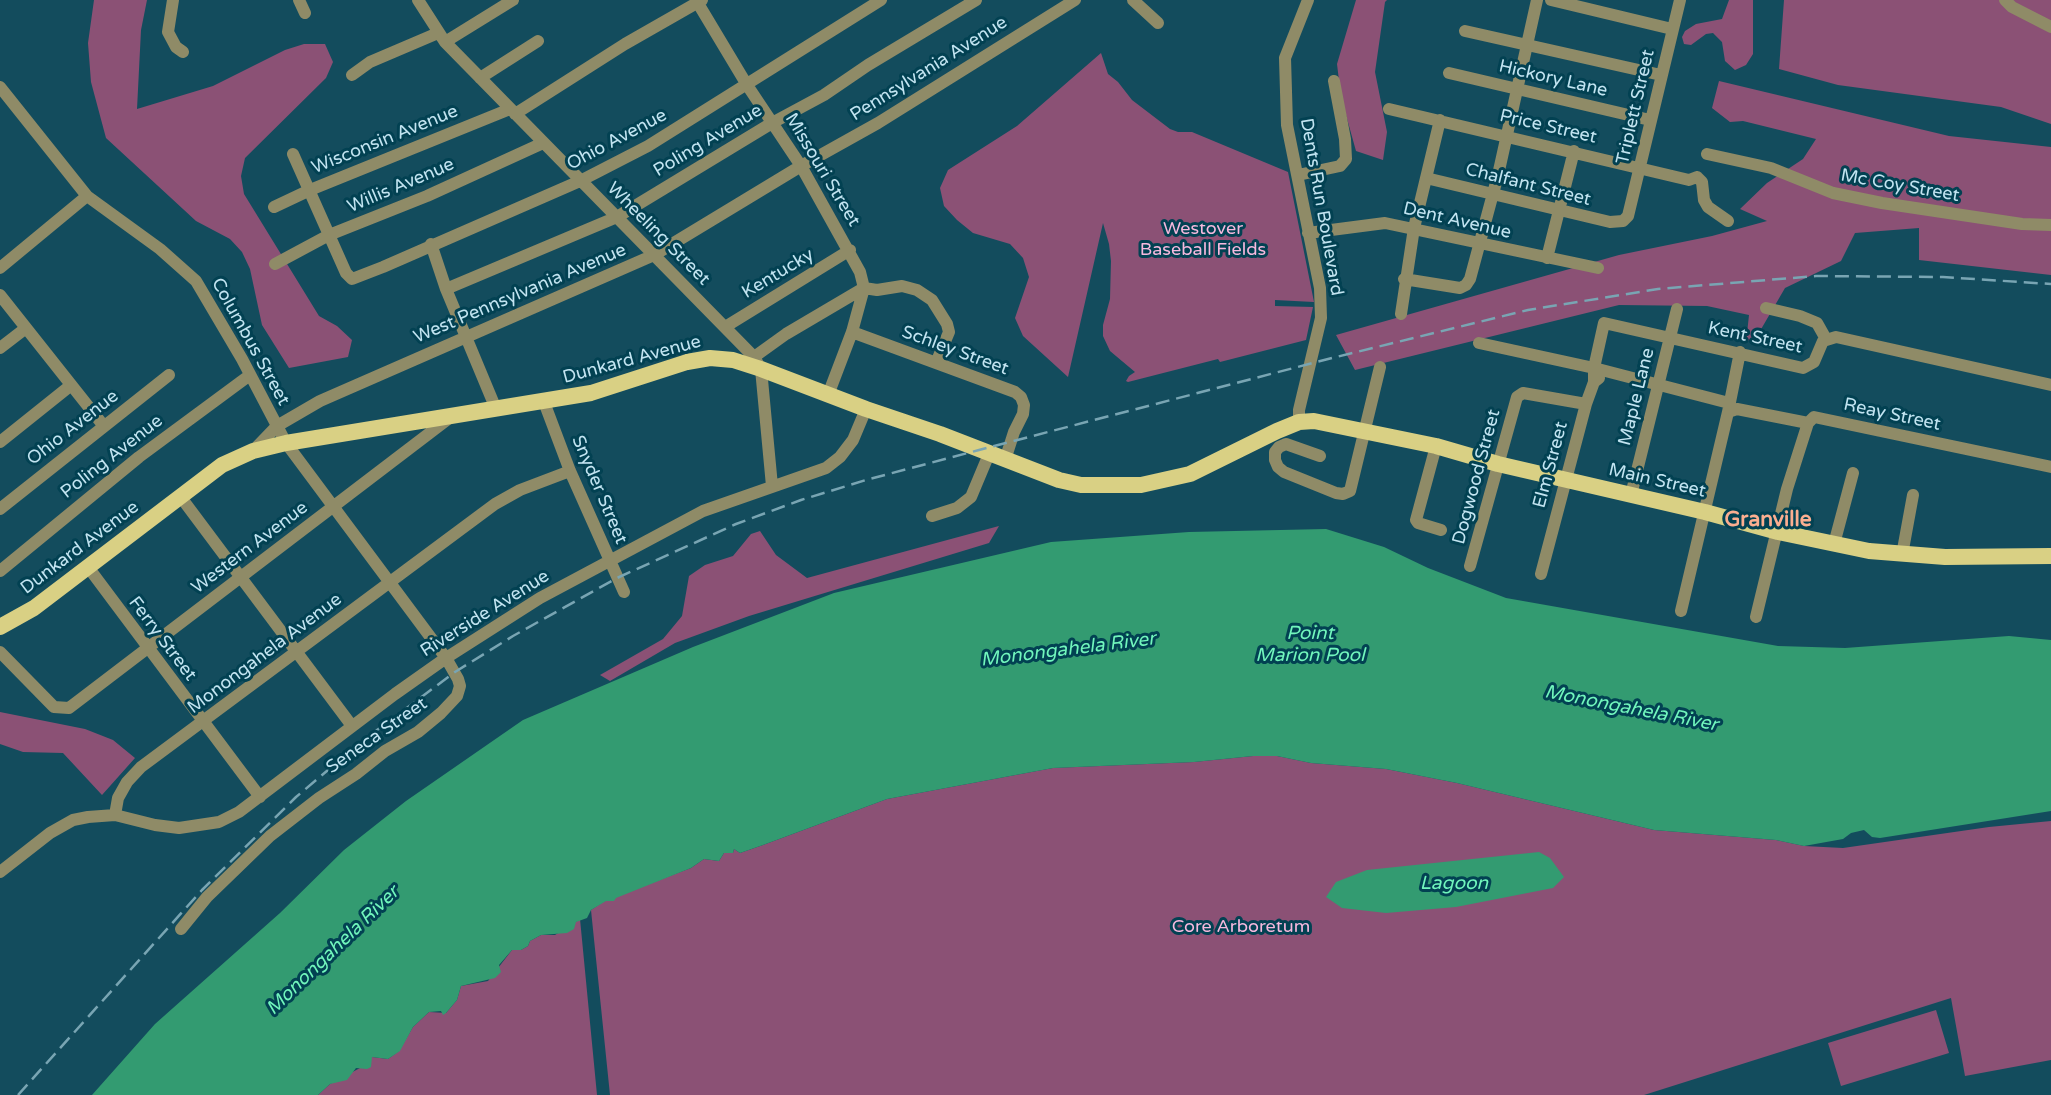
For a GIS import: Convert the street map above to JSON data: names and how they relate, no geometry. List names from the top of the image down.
{
  "streets": {
    "main road": ["Dunkard Avenue", "Main Street"],
    "street": [
      "Pennsylvania Avenue",
      "Hickory Lane",
      "Triplett Street",
      "Price Street",
      "Wisconsin Avenue",
      "Ohio Avenue",
      "Poling Avenue",
      "Missouri Street",
      "Chalfant Street",
      "Willis Avenue",
      "Mc Coy Street",
      "Dents Run Boulevard",
      "Dent Avenue",
      "Wheeling Street",
      "Kentucky",
      "West Pennsylvania Avenue",
      "Kent Street",
      "Columbus Street",
      "Schley Street",
      "Maple Lane",
      "Reay Street",
      "Elm Street",
      "Dogwood Street",
      "Snyder Street",
      "Western Avenue",
      "Riverside Avenue",
      "Ferry Street",
      "Monongahela Avenue",
      "Seneca Street"
    ]
  },
  "crossings": [
    ["Pennsylvania Avenue", "Missouri Street"],
    ["Pennsylvania Avenue", "West Pennsylvania Avenue"],
    ["Hickory Lane", "Triplett Street"],
    ["Triplett Street", "Price Street"],
    ["Triplett Street", "Chalfant Street"],
    ["Price Street", "Mc Coy Street"],
    ["Wisconsin Avenue", "Missouri Street"],
    ["Wisconsin Avenue", "Wheeling Street"],
    ["Ohio Avenue", "Missouri Street"],
    ["Ohio Avenue", "Willis Avenue"],
    ["Ohio Avenue", "Wheeling Street"],
    ["Poling Avenue", "Missouri Street"],
    ["Poling Avenue", "Wheeling Street"],
    ["Poling Avenue", "Columbus Street"],
    ["Missouri Street", "Kentucky"],
    ["Missouri Street", "West Pennsylvania Avenue"],
    ["Willis Avenue", "Wheeling Street"],
    ["Dents Run Boulevard", "Dent Avenue"],
    ["Dents Run Boulevard", "Dunkard Avenue"],
    ["Dents Run Boulevard", "Main Street"],
    ["Wheeling Street", "Kentucky"],
    ["Wheeling Street", "West Pennsylvania Avenue"],
    ["Wheeling Street", "Dunkard Avenue"],
    ["West Pennsylvania Avenue", "Columbus Street"],
    ["West Pennsylvania Avenue", "Dunkard Avenue"],
    ["Kent Street", "Maple Lane"],
    ["Kent Street", "Reay Street"],
    ["Columbus Street", "Dunkard Avenue"],
    ["Columbus Street", "Seneca Street"],
    ["Schley Street", "Dunkard Avenue"],
    ["Dunkard Avenue", "Main Street"],
    ["Dunkard Avenue", "Snyder Street"],
    ["Dunkard Avenue", "Western Avenue"],
    ["Dunkard Avenue", "Riverside Avenue"],
    ["Dunkard Avenue", "Ferry Street"],
    ["Dunkard Avenue", "Seneca Street"],
    ["Maple Lane", "Reay Street"],
    ["Maple Lane", "Main Street"],
    ["Elm Street", "Dogwood Street"],
    ["Elm Street", "Main Street"],
    ["Dogwood Street", "Main Street"],
    ["Snyder Street", "Riverside Avenue"],
    ["Snyder Street", "Monongahela Avenue"],
    ["Western Avenue", "Ferry Street"],
    ["Western Avenue", "Seneca Street"],
    ["Riverside Avenue", "Ferry Street"],
    ["Riverside Avenue", "Monongahela Avenue"],
    ["Riverside Avenue", "Seneca Street"],
    ["Ferry Street", "Monongahela Avenue"],
    ["Monongahela Avenue", "Seneca Street"]
  ],
  "districts": ["Granville"],
  "water": ["Point Marion Pool", "Monongahela River", "Lagoon"],
  "parks": ["Westover Baseball Fields", "Core Arboretum"]
}
